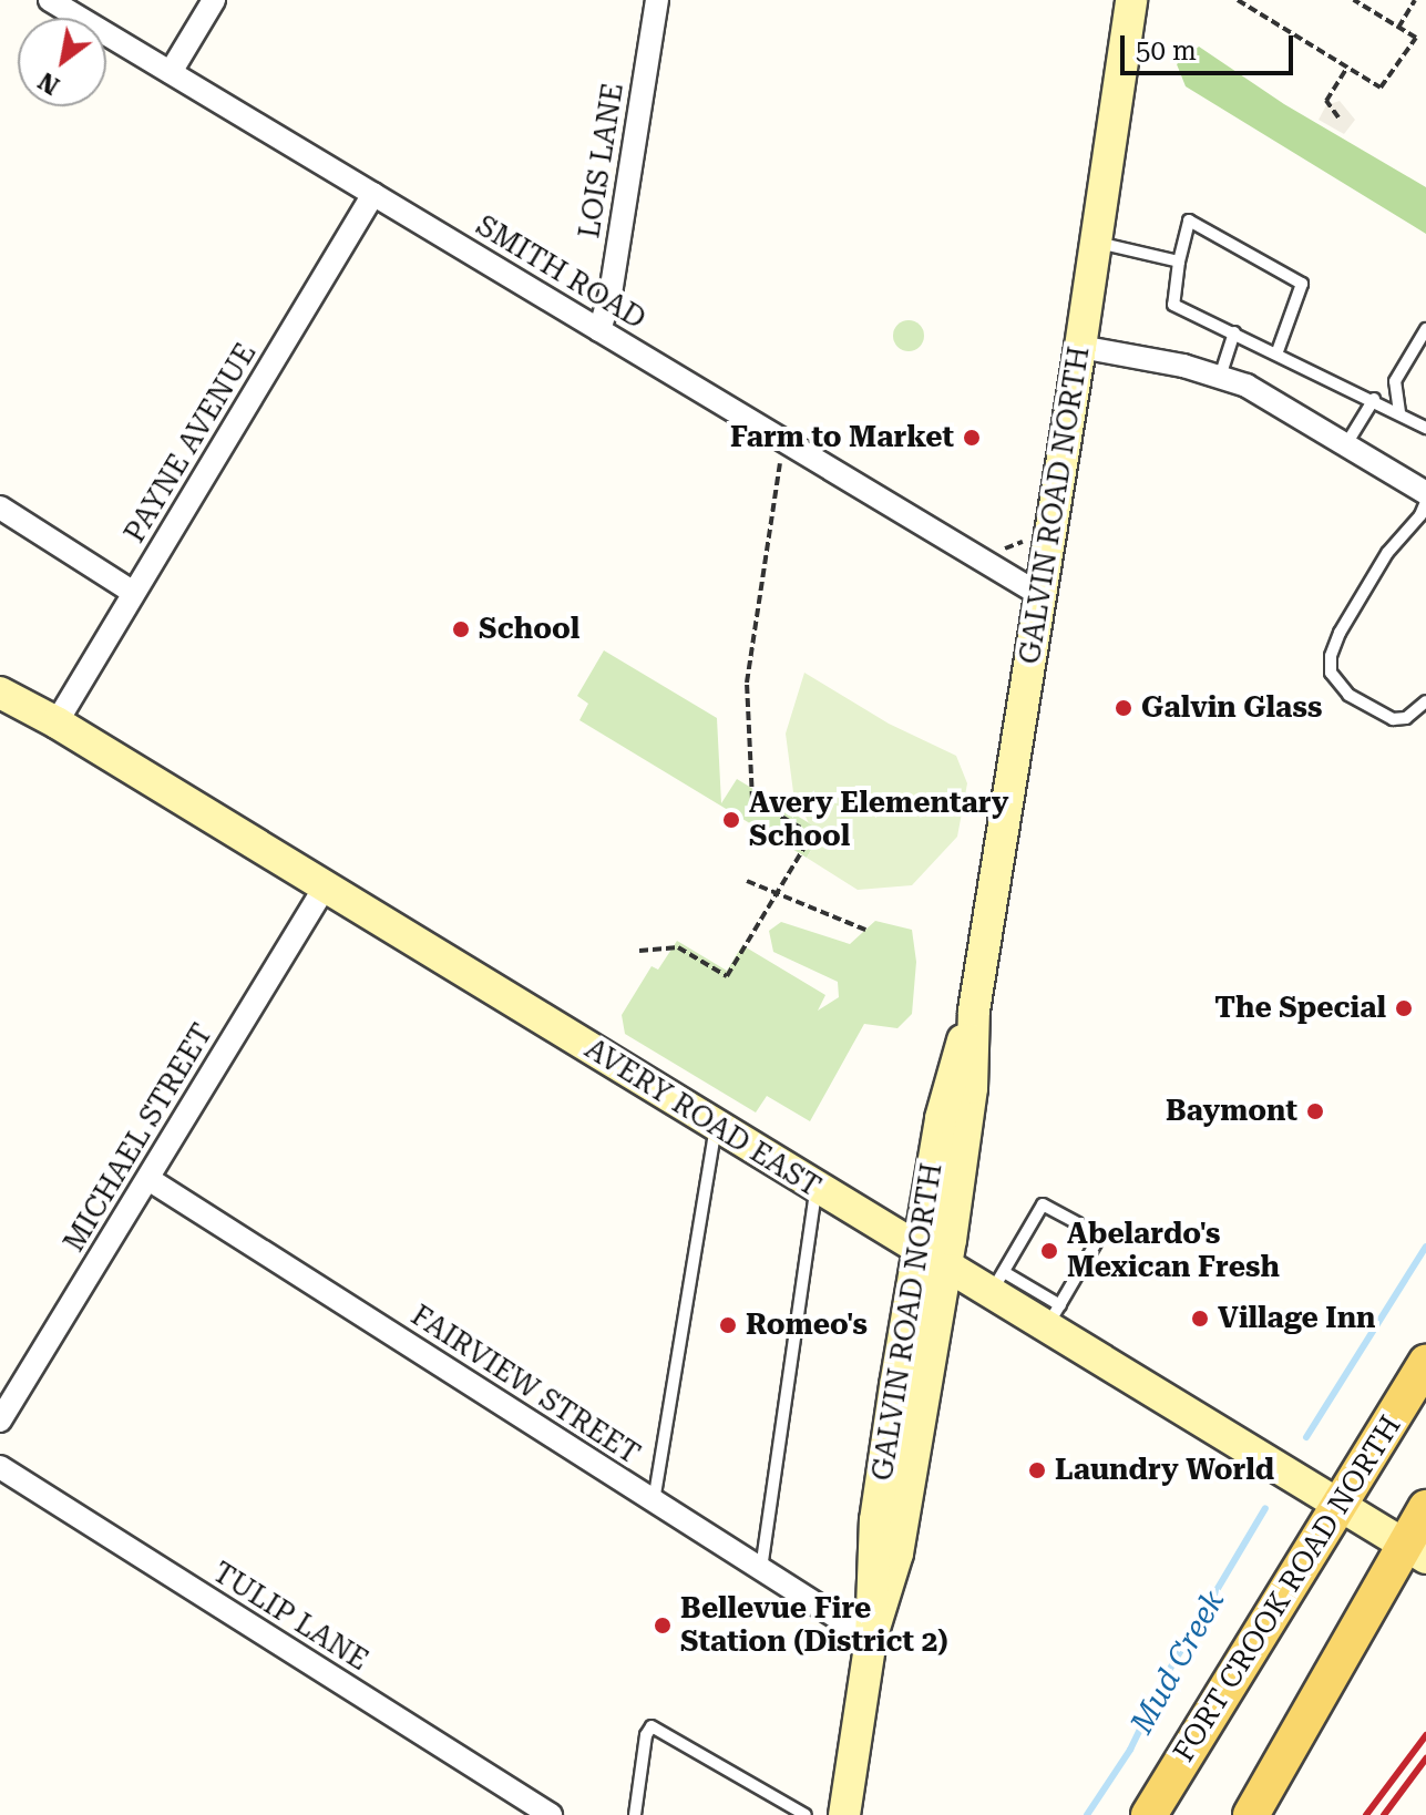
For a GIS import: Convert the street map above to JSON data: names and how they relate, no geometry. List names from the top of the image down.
{
  "streets": {
    "main road": ["GALVIN ROAD NORTH", "AVERY ROAD EAST", "FORT CROOK ROAD NORTH"],
    "street": [
      "LOIS LANE",
      "SMITH ROAD",
      "PAYNE AVENUE",
      "MICHAEL STREET",
      "FAIRVIEW STREET",
      "TULIP LANE"
    ]
  },
  "crossings": [
    ["LOIS LANE", "SMITH ROAD"],
    ["SMITH ROAD", "PAYNE AVENUE"],
    ["SMITH ROAD", "GALVIN ROAD NORTH"],
    ["PAYNE AVENUE", "AVERY ROAD EAST"],
    ["GALVIN ROAD NORTH", "AVERY ROAD EAST"],
    ["GALVIN ROAD NORTH", "FAIRVIEW STREET"],
    ["AVERY ROAD EAST", "MICHAEL STREET"],
    ["AVERY ROAD EAST", "FORT CROOK ROAD NORTH"],
    ["MICHAEL STREET", "FAIRVIEW STREET"]
  ],
  "water": ["Mud Creek"],
  "places": [
    "Farm to Market",
    "School",
    "Galvin Glass",
    "Avery Elementary School",
    "The Special",
    "Baymont",
    "Abelardo's Mexican Fresh",
    "Village Inn",
    "Romeo's",
    "Laundry World",
    "Bellevue Fire Station (District 2)"
  ],
  "scale_bar": "50 m",
  "north": "bottom left"
}
